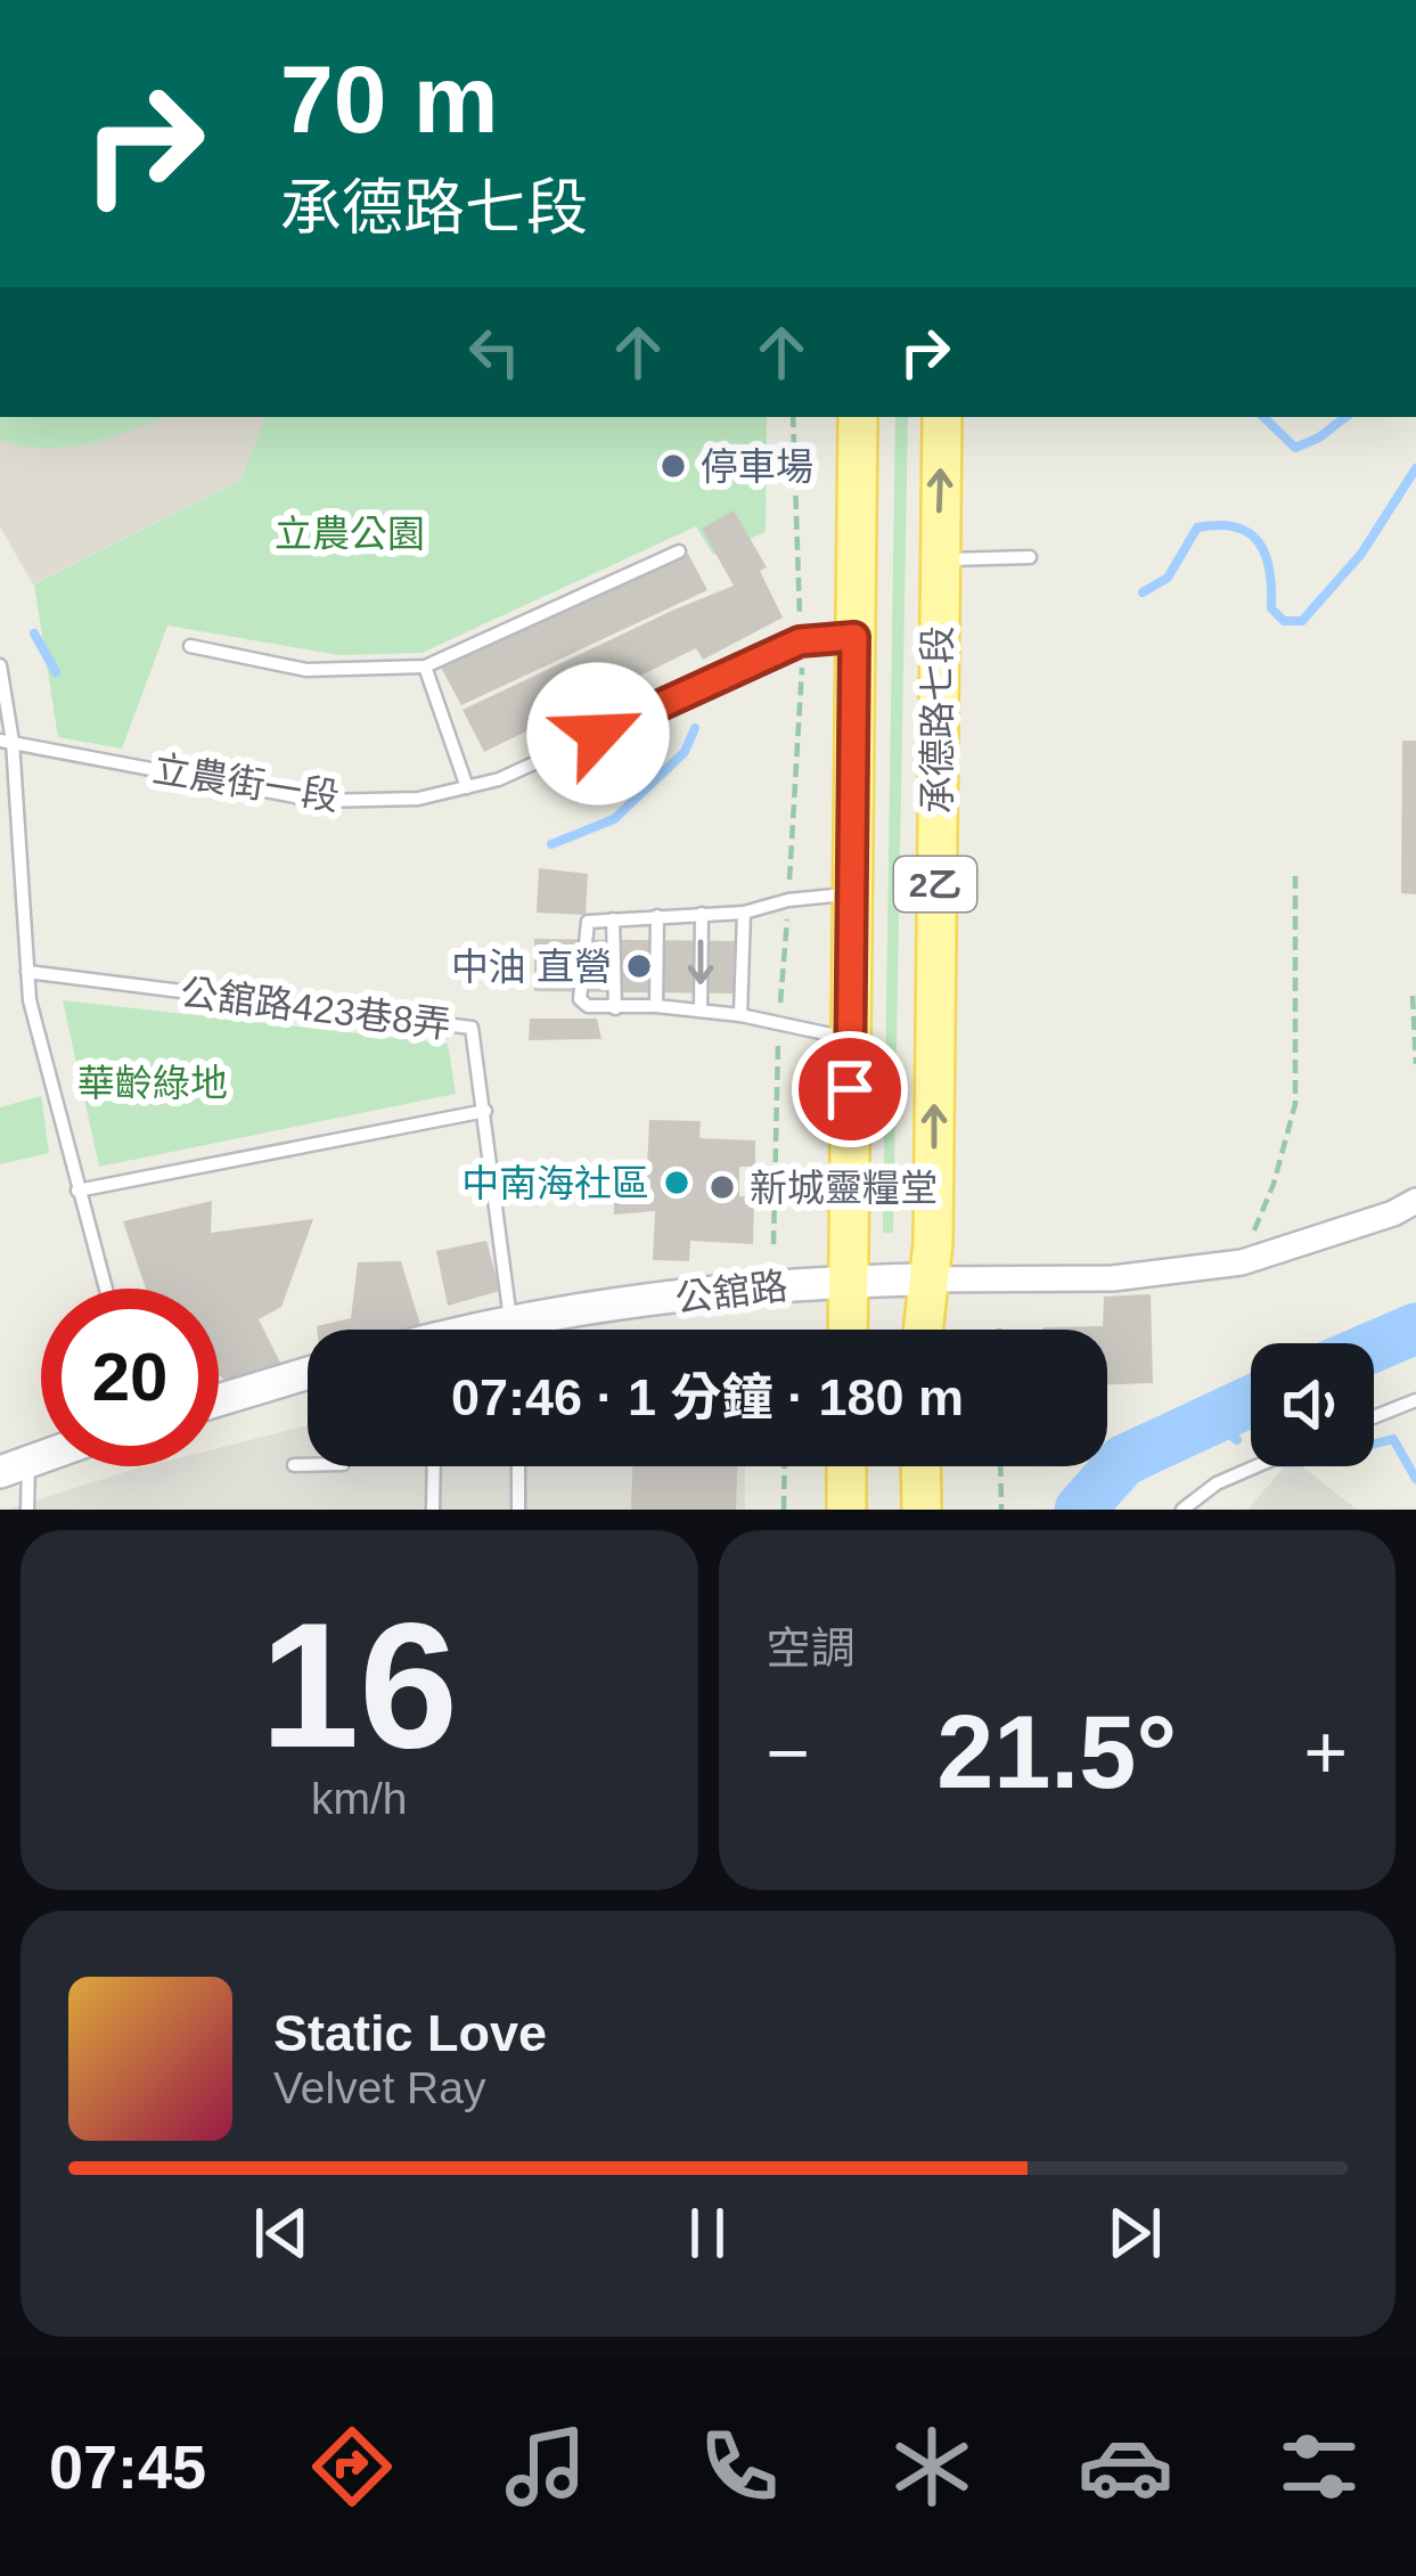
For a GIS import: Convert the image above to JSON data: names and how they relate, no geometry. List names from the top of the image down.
{
  "streets": {
    "main road": ["承德路七段", "2乙"],
    "street": ["公舘路"],
    "lane": ["立農街一段", "公舘路423巷8弄"]
  },
  "crossings": [
    ["承德路七段", "公舘路"],
    ["立農街一段", "2乙"],
    ["2乙", "公舘路"]
  ],
  "parks": ["立農公園", "華齡綠地"],
  "places": [
    "停車場",
    "中油 直營",
    "中南海社區",
    "新城靈糧堂"
  ],
  "page": {
    "turn": ["70 m", "承德路七段"],
    "limit": "20",
    "trip": "07:46 · 1 分鐘 · 180 m",
    "tile": [
      ["16", "km/h"],
      "空調"
    ],
    "heat": ["−", "21.5°", "+"],
    "song": ["Static Love", "Velvet Ray"],
    "tabs": "07:45"
  }
}
